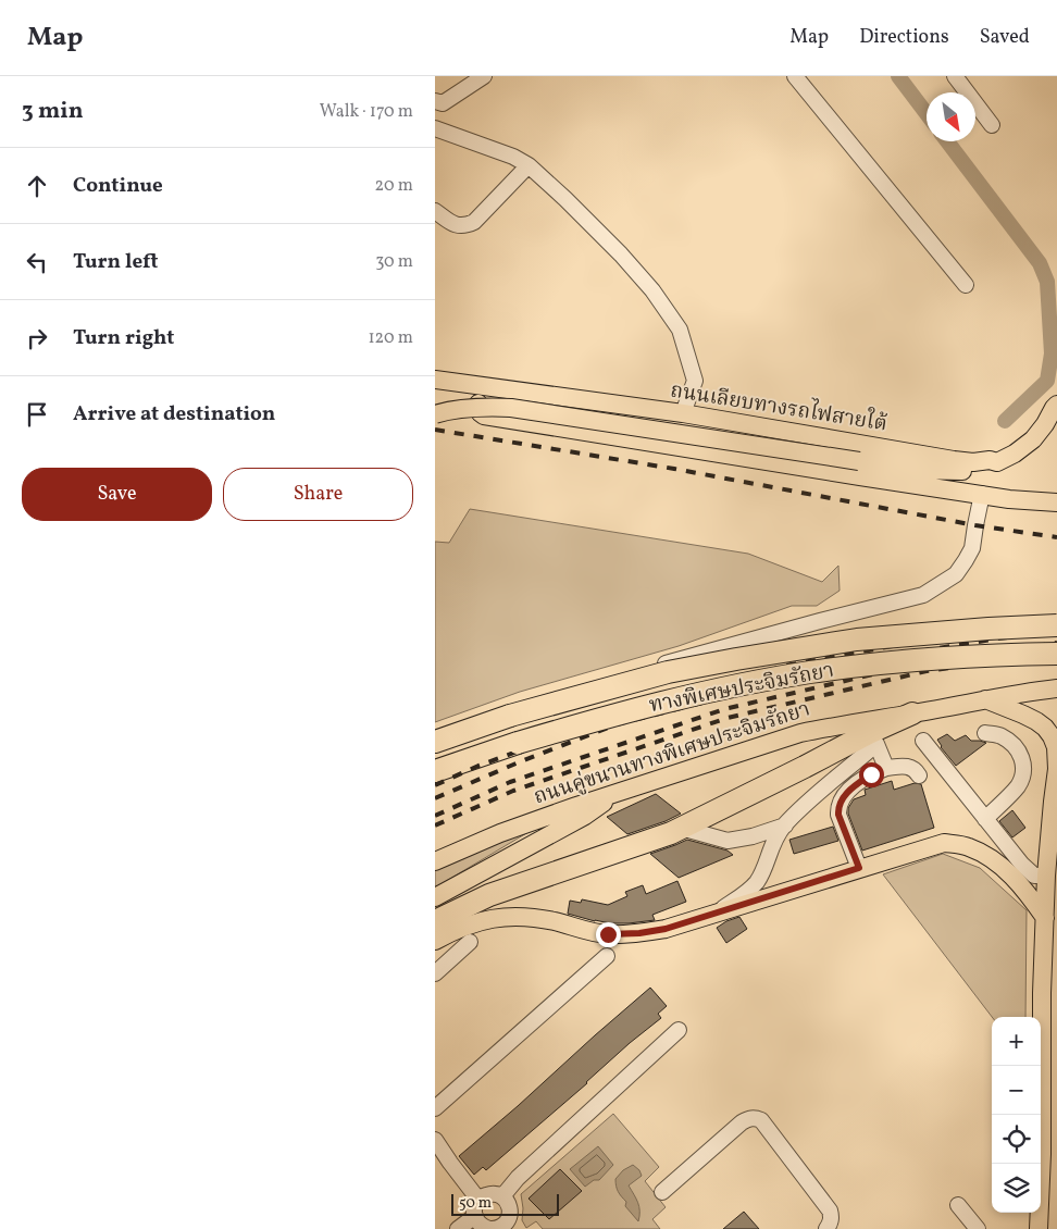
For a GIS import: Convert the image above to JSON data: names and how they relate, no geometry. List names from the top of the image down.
{
  "streets": {
    "highway": ["ทางพิเศษประจิมรัถยา"],
    "main road": ["ถนนเลียบทางรถไฟสายใต้", "ถนนคู่ขนานทางพิเศษประจิมรัถยา"]
  },
  "scale_bar": "50 m",
  "north": "bottom right",
  "page": {
    "header": "Map",
    "nav": ["Map", "Directions", "Saved"],
    "heading": ["3 min", "Walk · 170 m"],
    "list": [
      ["Continue", "20 m"],
      ["Turn left", "30 m"],
      ["Turn right", "120 m"],
      "Arrive at destination"
    ],
    "buttons": ["Save", "Share"],
    "map_buttons": ["+", "−"],
    "scale": "50 m"
  }
}
